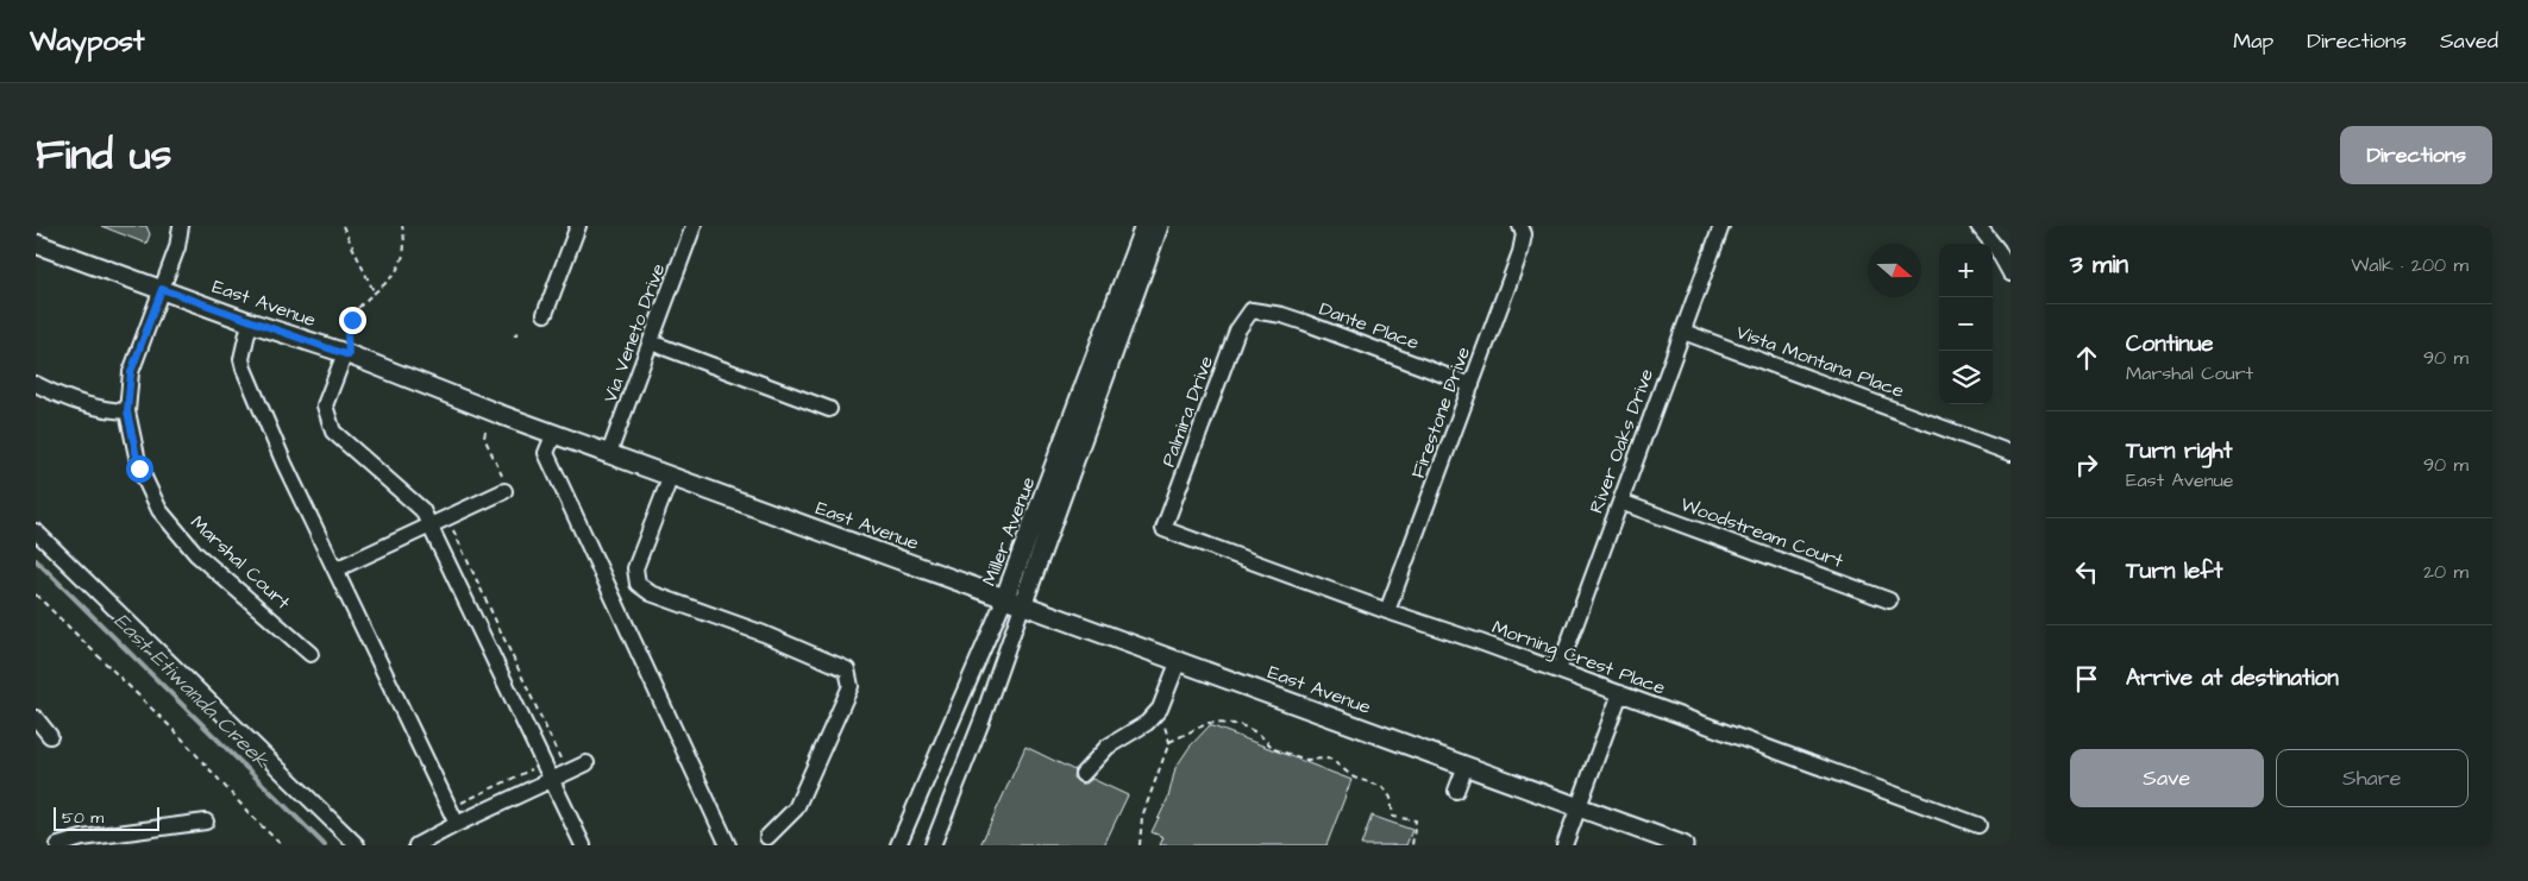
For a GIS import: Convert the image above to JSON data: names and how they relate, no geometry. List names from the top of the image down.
{
  "streets": {
    "main road": ["East Avenue", "Miller Avenue"],
    "street": [
      "Dante Place",
      "Via Veneto Drive",
      "Vista Montana Place",
      "Palmira Drive",
      "Firestone Drive",
      "River Oaks Drive",
      "Woodstream Court",
      "Marshal Court",
      "Morning Crest Place"
    ]
  },
  "crossings": [
    ["East Avenue", "Via Veneto Drive"],
    ["East Avenue", "Miller Avenue"],
    ["East Avenue", "Marshal Court"],
    ["Dante Place", "Palmira Drive"],
    ["Dante Place", "Firestone Drive"],
    ["Vista Montana Place", "River Oaks Drive"],
    ["Palmira Drive", "Morning Crest Place"],
    ["Firestone Drive", "Morning Crest Place"],
    ["River Oaks Drive", "Woodstream Court"],
    ["River Oaks Drive", "Morning Crest Place"]
  ],
  "water": ["East Etiwanda Creek"],
  "scale_bar": "50 m",
  "north": "right",
  "page": {
    "header": "Waypost",
    "nav": ["Map", "Directions", "Saved"],
    "title": "Find us",
    "buttons": [
      "Directions",
      ["Save", "Share"]
    ],
    "heading": ["3 min", "Walk · 200 m"],
    "map_buttons": ["+", "−"],
    "list": [
      ["Continue", "Marshal Court", "90 m"],
      ["Turn right", "East Avenue", "90 m"],
      ["Turn left", "20 m"],
      "Arrive at destination"
    ],
    "scale": "50 m"
  }
}
